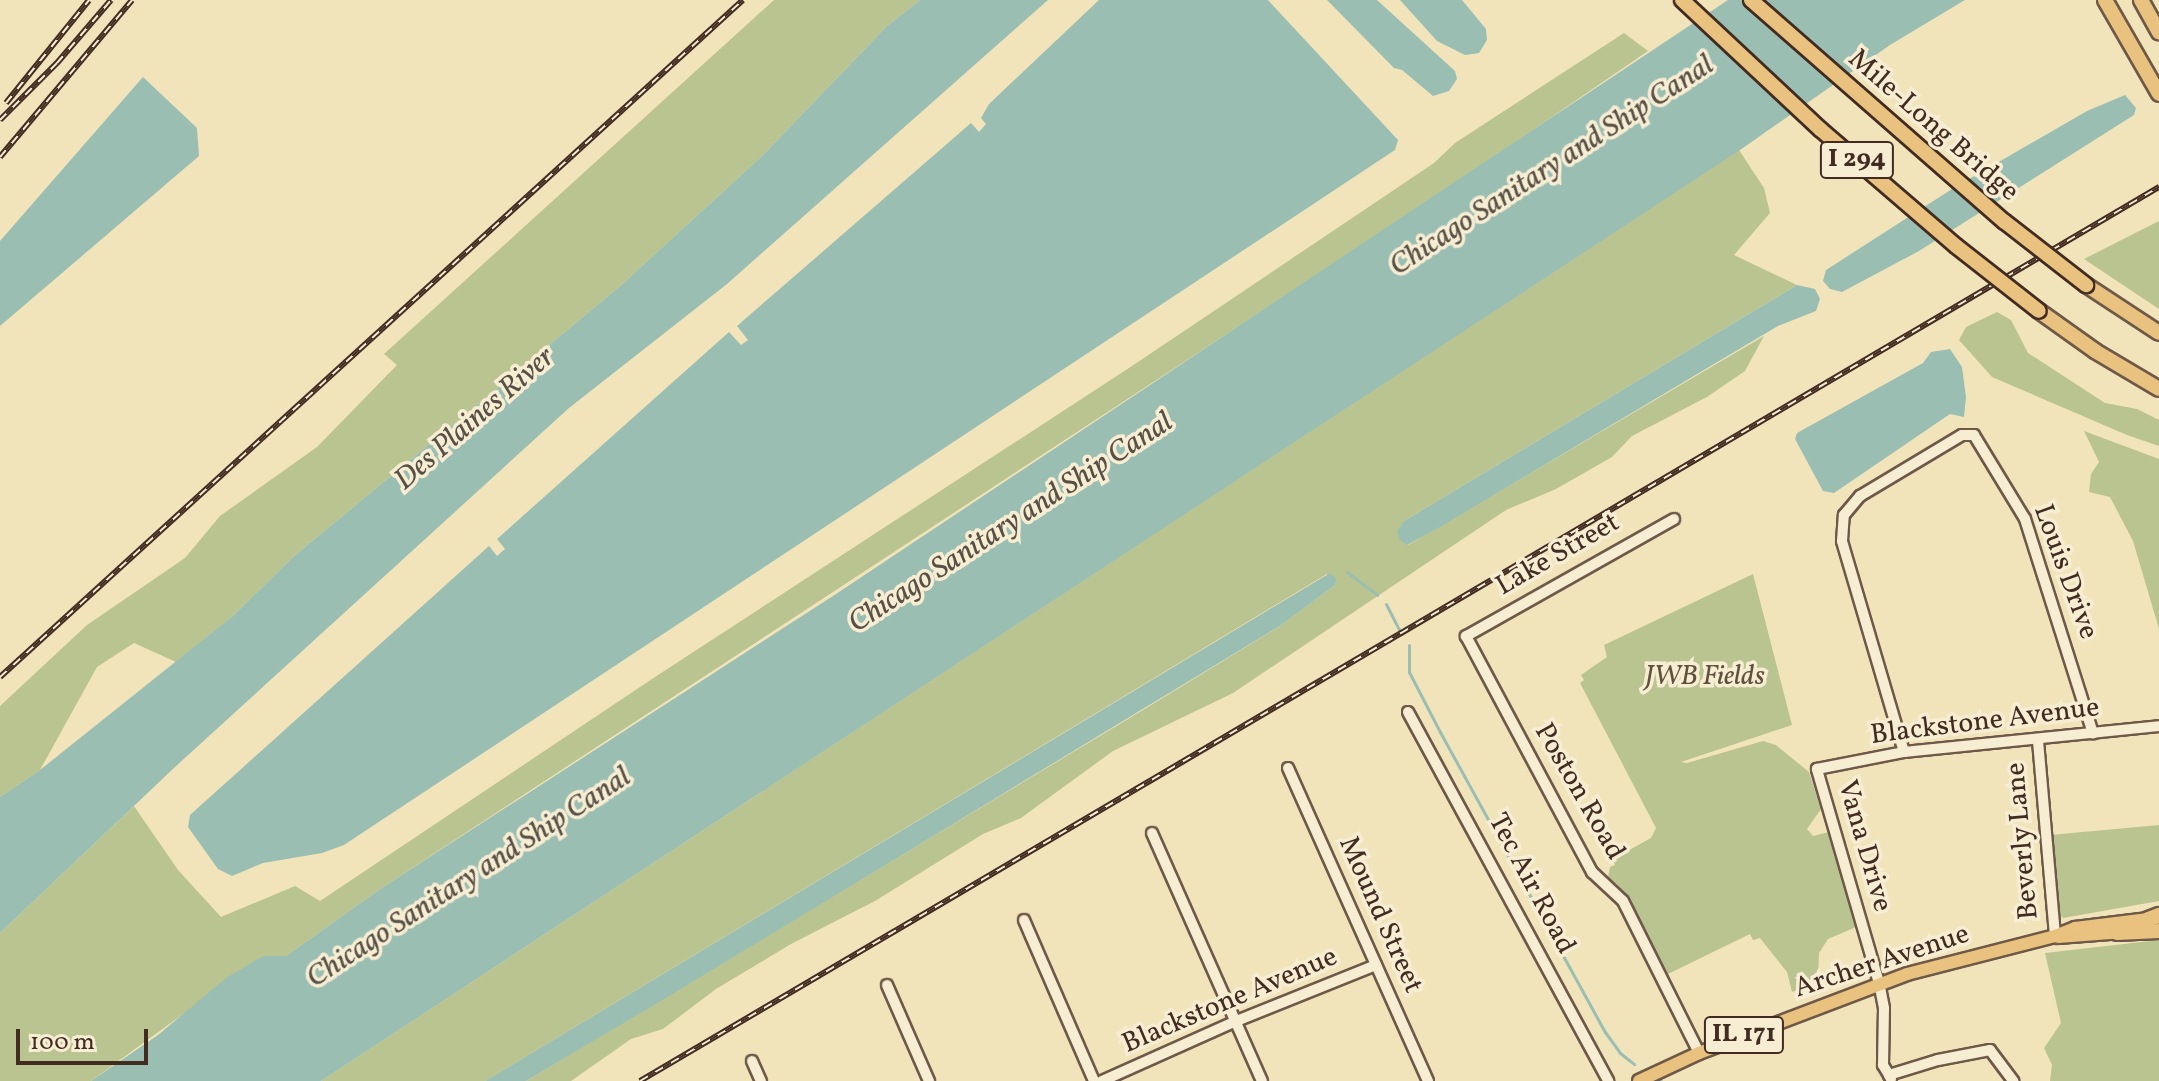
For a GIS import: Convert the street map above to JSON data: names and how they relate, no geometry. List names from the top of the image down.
{
  "streets": {
    "highway": ["Mile-Long Bridge", "I 294"],
    "main road": ["Archer Avenue", "IL 171"],
    "street": [
      "Lake Street",
      "Louis Drive",
      "Blackstone Avenue",
      "Poston Road",
      "Beverly Lane",
      "Vana Drive",
      "Tec Air Road",
      "Mound Street"
    ]
  },
  "crossings": [
    ["Lake Street", "Poston Road"],
    ["Louis Drive", "Blackstone Avenue"],
    ["Blackstone Avenue", "Beverly Lane"],
    ["Blackstone Avenue", "Vana Drive"],
    ["Blackstone Avenue", "Mound Street"],
    ["Poston Road", "Archer Avenue"],
    ["Beverly Lane", "Archer Avenue"],
    ["Vana Drive", "Archer Avenue"]
  ],
  "water": ["Chicago Sanitary and Ship Canal", "Des Plaines River"],
  "parks": ["JWB Fields"],
  "scale_bar": "100 m"
}
